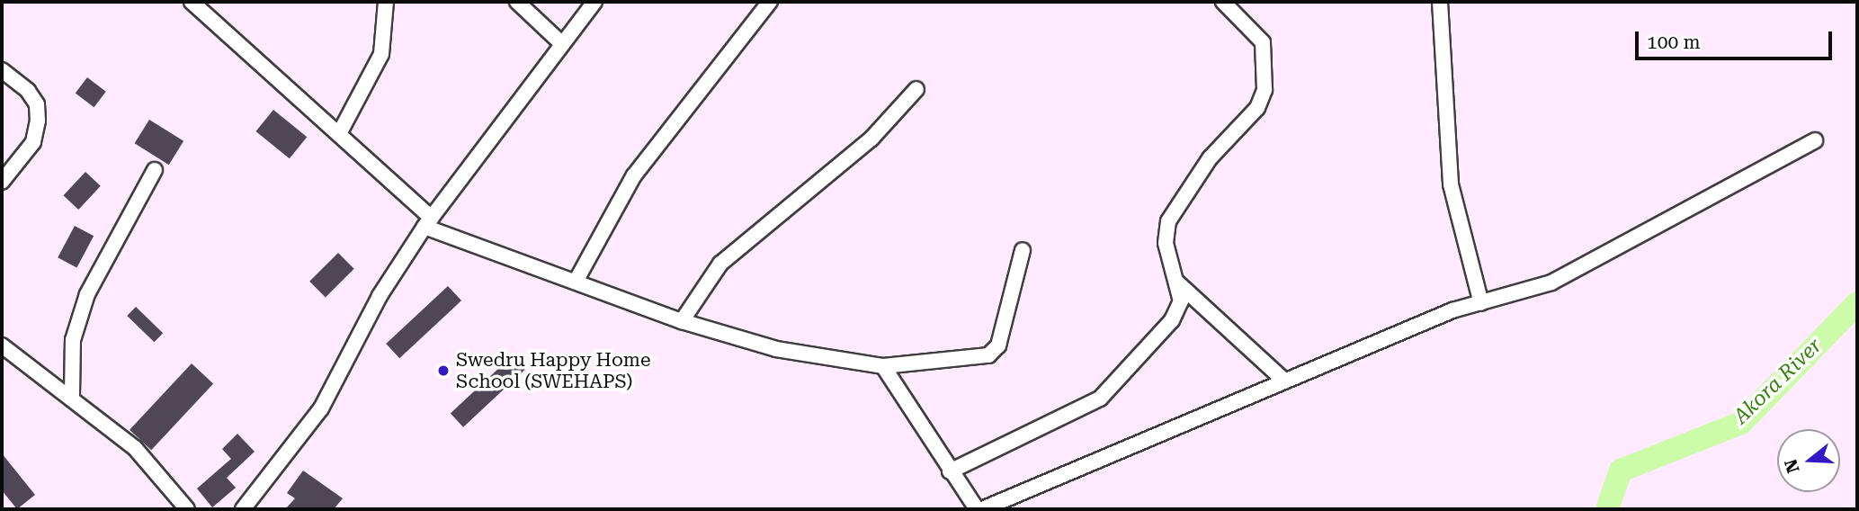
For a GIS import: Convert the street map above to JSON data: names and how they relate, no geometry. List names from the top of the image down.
{
  "water": ["Akora River"],
  "places": ["Swedru Happy Home School (SWEHAPS)"],
  "scale_bar": "100 m",
  "north": "left"
}
